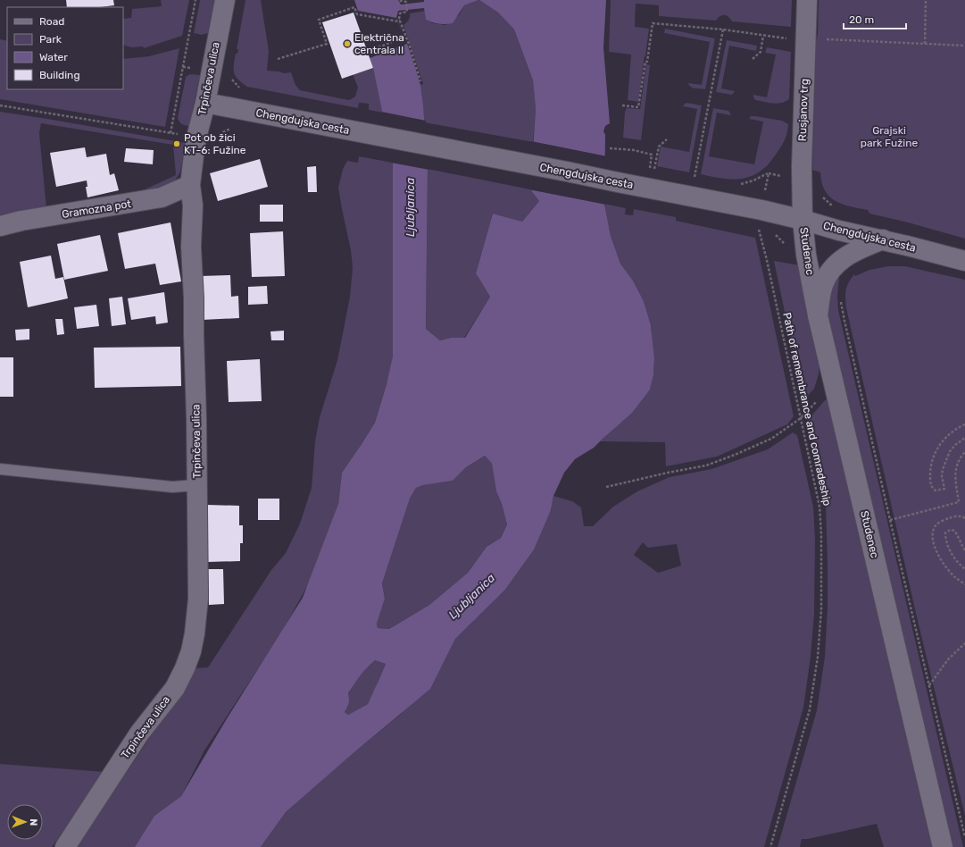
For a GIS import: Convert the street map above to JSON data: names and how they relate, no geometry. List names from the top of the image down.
{
  "streets": {
    "street": [
      "Trpinčeva ulica",
      "Rusjanov trg",
      "Chengdujska cesta",
      "Gramozna pot",
      "Studenec"
    ],
    "path": ["Path of remembrance and comradeship"]
  },
  "crossings": [
    ["Trpinčeva ulica", "Chengdujska cesta"],
    ["Trpinčeva ulica", "Gramozna pot"],
    ["Rusjanov trg", "Chengdujska cesta"],
    ["Rusjanov trg", "Studenec"],
    ["Chengdujska cesta", "Studenec"]
  ],
  "water": ["Ljubljanica"],
  "parks": ["Grajski park Fužine"],
  "places": ["Električna centrala II", "Pot ob žici KT-6: Fužine"],
  "legend": [
    "Road",
    "Park",
    "Water",
    "Building"
  ],
  "scale_bar": "20 m",
  "north": "right"
}
